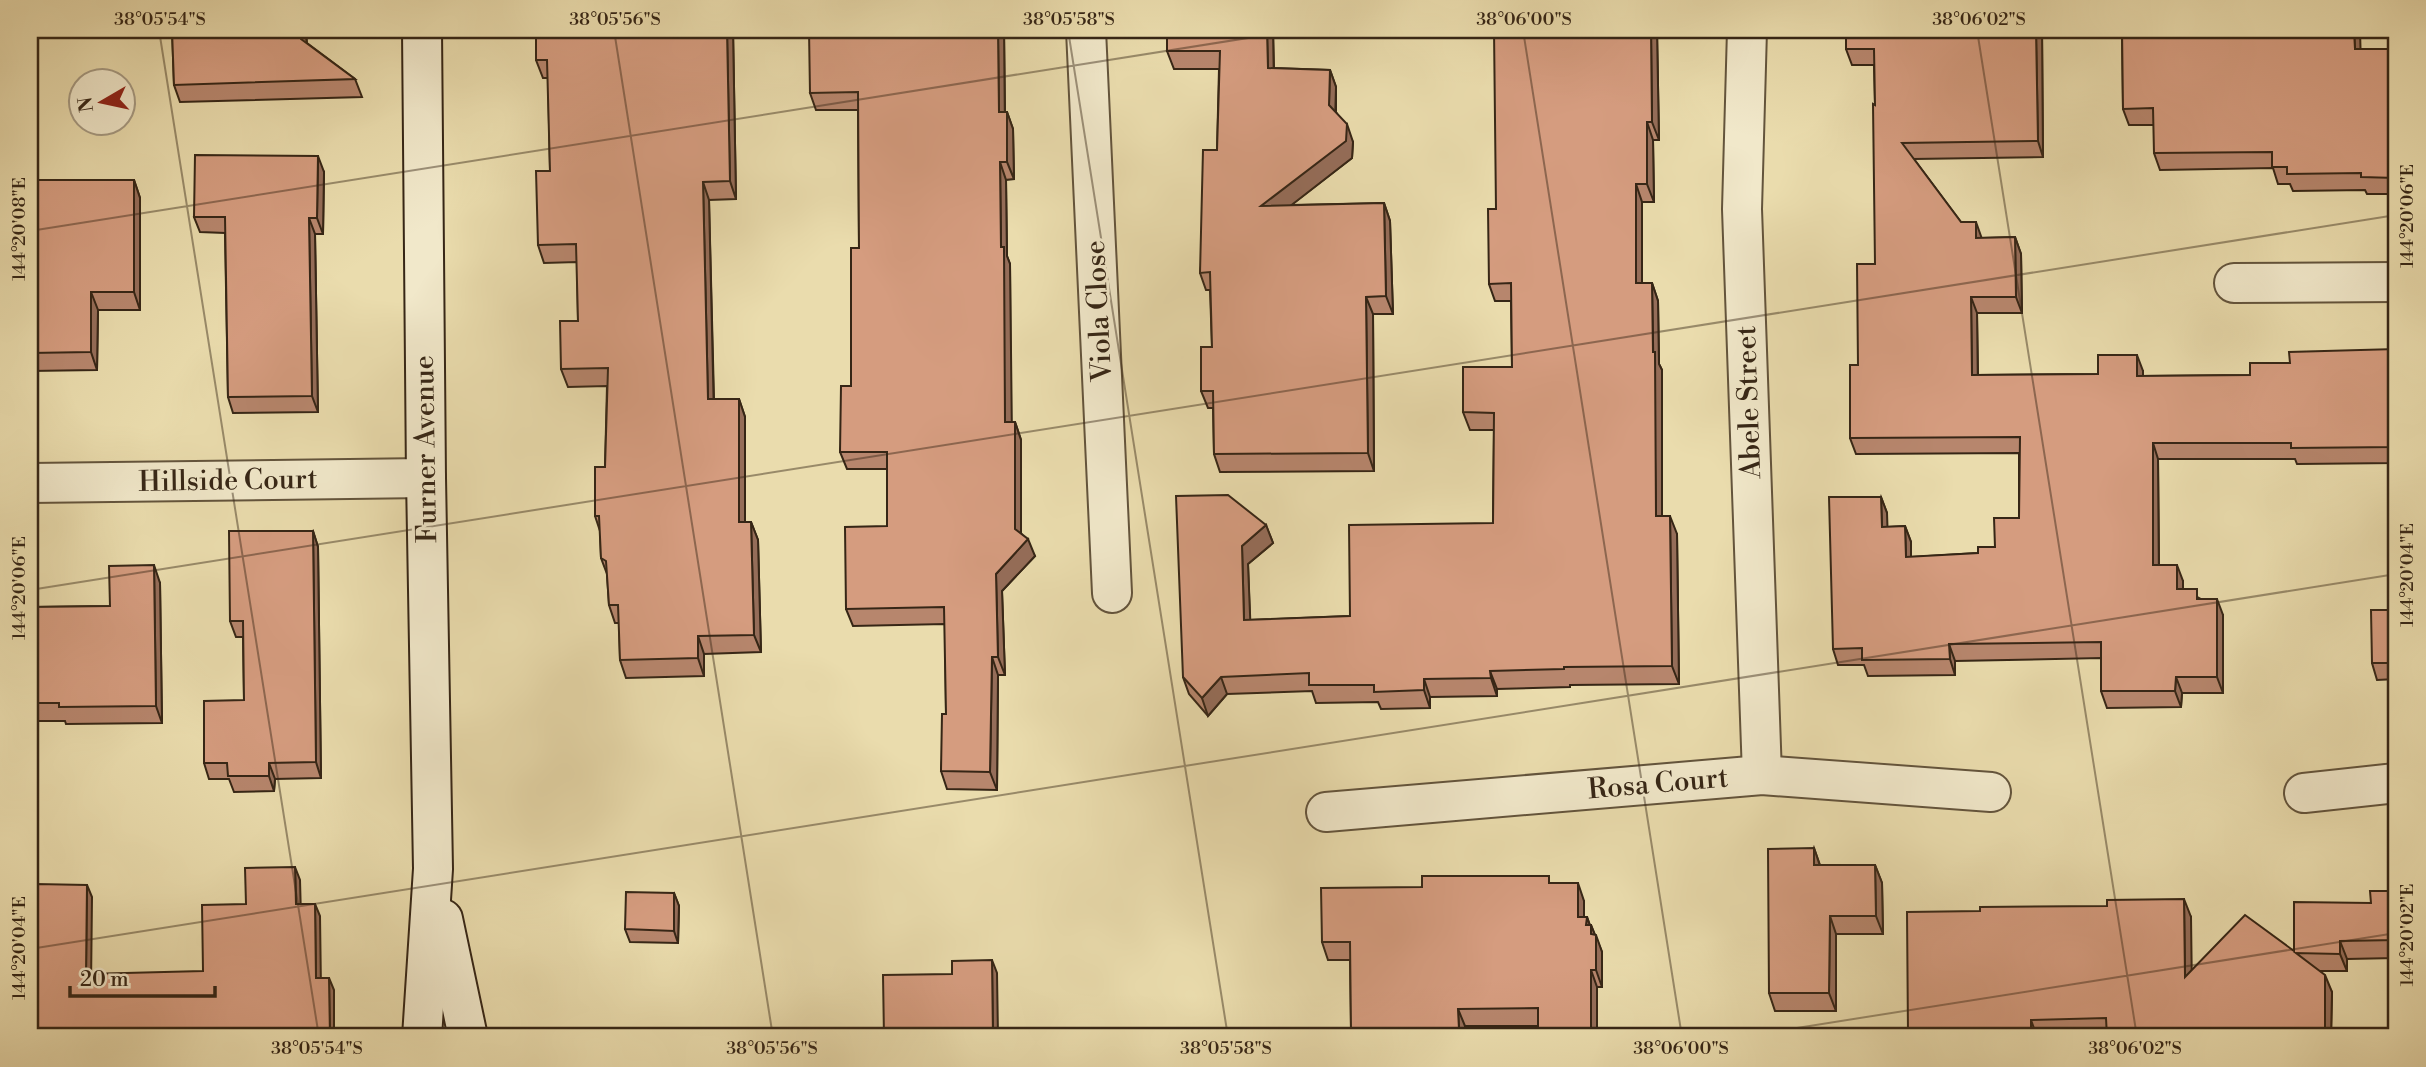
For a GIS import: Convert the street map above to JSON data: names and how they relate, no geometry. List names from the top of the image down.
{
  "streets": {
    "street": [
      "Viola Close",
      "Abele Street",
      "Furner Avenue",
      "Hillside Court",
      "Rosa Court"
    ]
  },
  "crossings": [
    ["Abele Street", "Rosa Court"],
    ["Furner Avenue", "Hillside Court"]
  ],
  "scale_bar": "20 m",
  "north": "left",
  "coordinates": [
    "38°05'54\"S",
    "38°05'56\"S",
    "38°05'58\"S",
    "38°06'00\"S",
    "38°06'02\"S",
    "144°20'06\"E",
    "144°20'08\"E",
    "144°20'04\"E",
    "144°20'02\"E"
  ]
}
